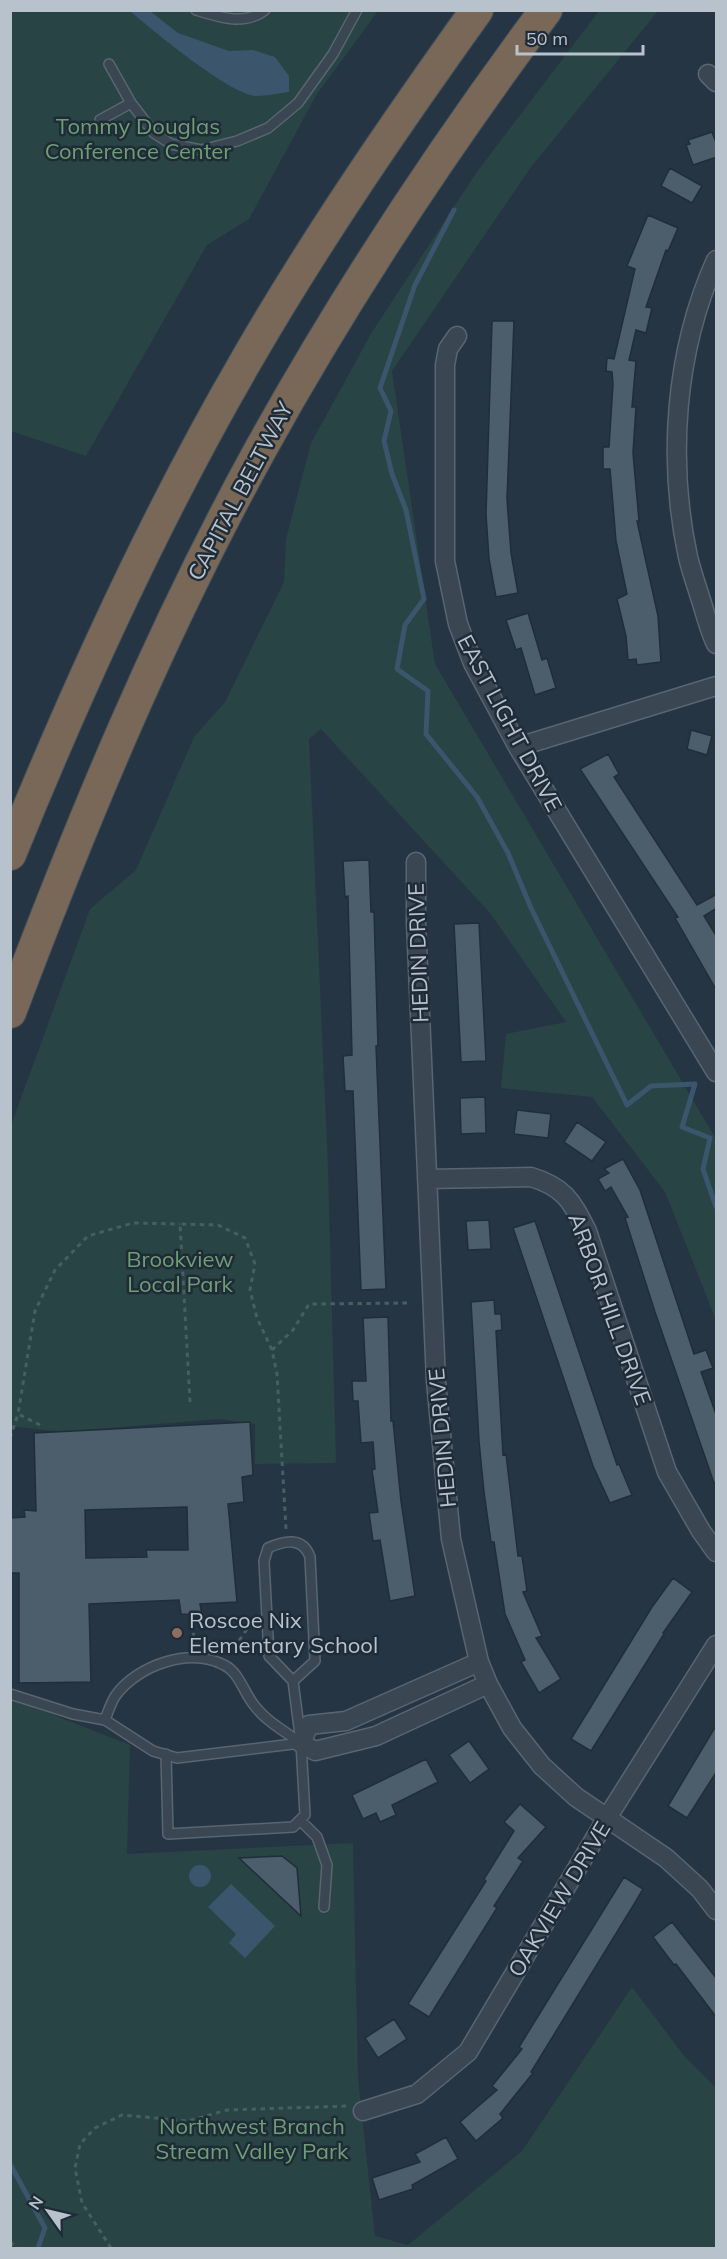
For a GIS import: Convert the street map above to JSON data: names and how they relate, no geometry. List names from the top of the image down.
{
  "streets": {
    "highway": ["CAPITAL BELTWAY"],
    "street": [
      "EAST LIGHT DRIVE",
      "HEDIN DRIVE",
      "ARBOR HILL DRIVE",
      "OAKVIEW DRIVE"
    ]
  },
  "crossings": [
    ["HEDIN DRIVE", "ARBOR HILL DRIVE"],
    ["HEDIN DRIVE", "OAKVIEW DRIVE"]
  ],
  "parks": ["Tommy Douglas Conference Center", "Brookview Local Park", "Northwest Branch Stream Valley Park"],
  "places": ["Roscoe Nix Elementary School"],
  "scale_bar": "50 m",
  "north": "top left"
}
